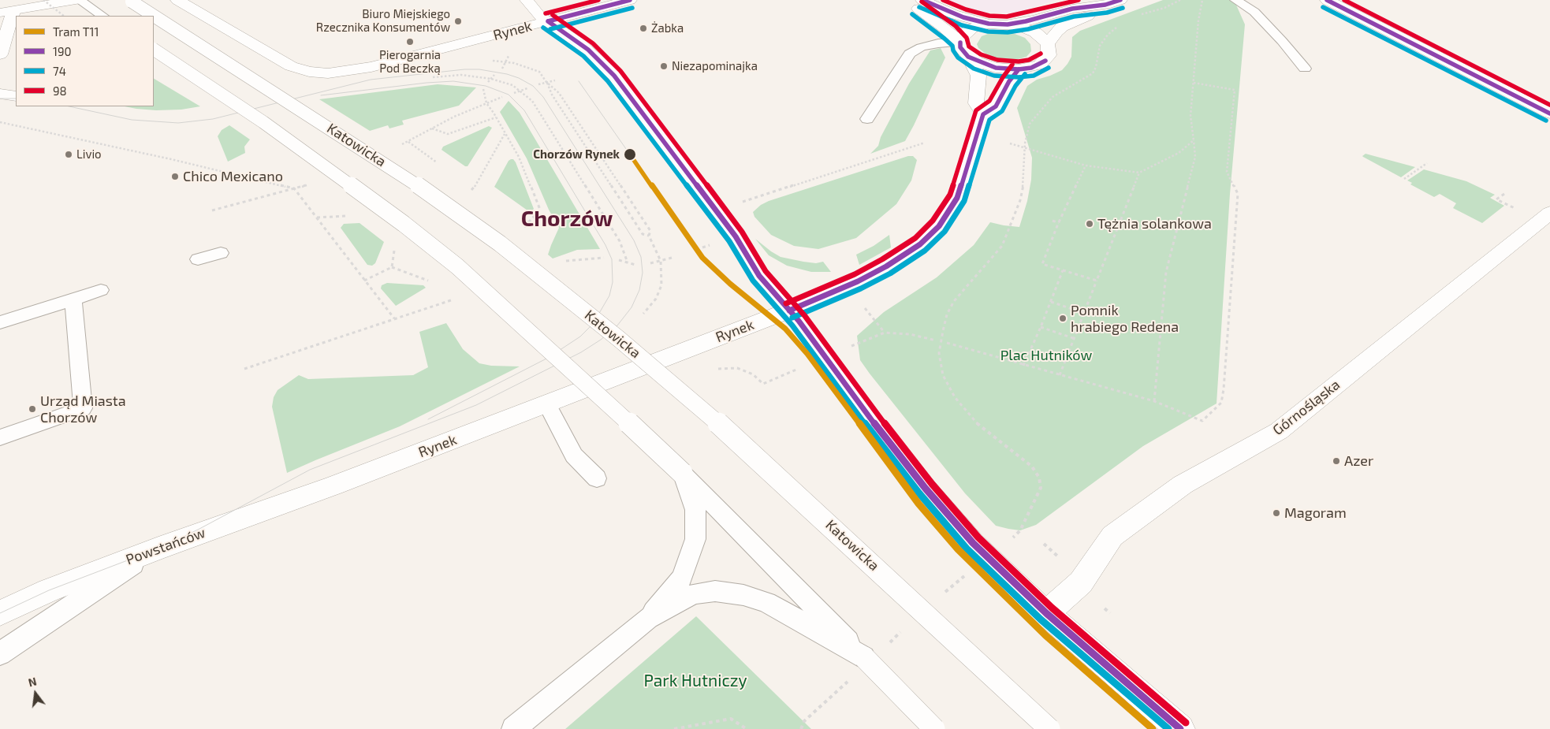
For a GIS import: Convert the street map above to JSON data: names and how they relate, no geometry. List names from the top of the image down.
{
  "streets": {
    "street": ["Rynek", "Górnośląska", "Powstańców"],
    "lane": ["Katowicka"]
  },
  "crossings": [
    ["Rynek", "Powstańców"]
  ],
  "districts": ["Chorzów"],
  "parks": ["Plac Hutników", "Park Hutniczy"],
  "places": [
    "Biuro Miejskiego Rzecznika Konsumentów",
    "Żabka",
    "Pierogarnia Pod Beczką",
    "Niezapominajka",
    "Livio",
    "Chorzów Rynek",
    "Chico Mexicano",
    "Tężnia solankowa",
    "Pomnik hrabiego Redena",
    "Urząd Miasta Chorzów",
    "Azer",
    "Magoram"
  ],
  "lines": [
    "transit line 190",
    "transit line 98",
    "transit line 74",
    "tram line T11"
  ],
  "legend": [
    "Tram T11",
    "190",
    "74",
    "98"
  ],
  "north": "top"
}
